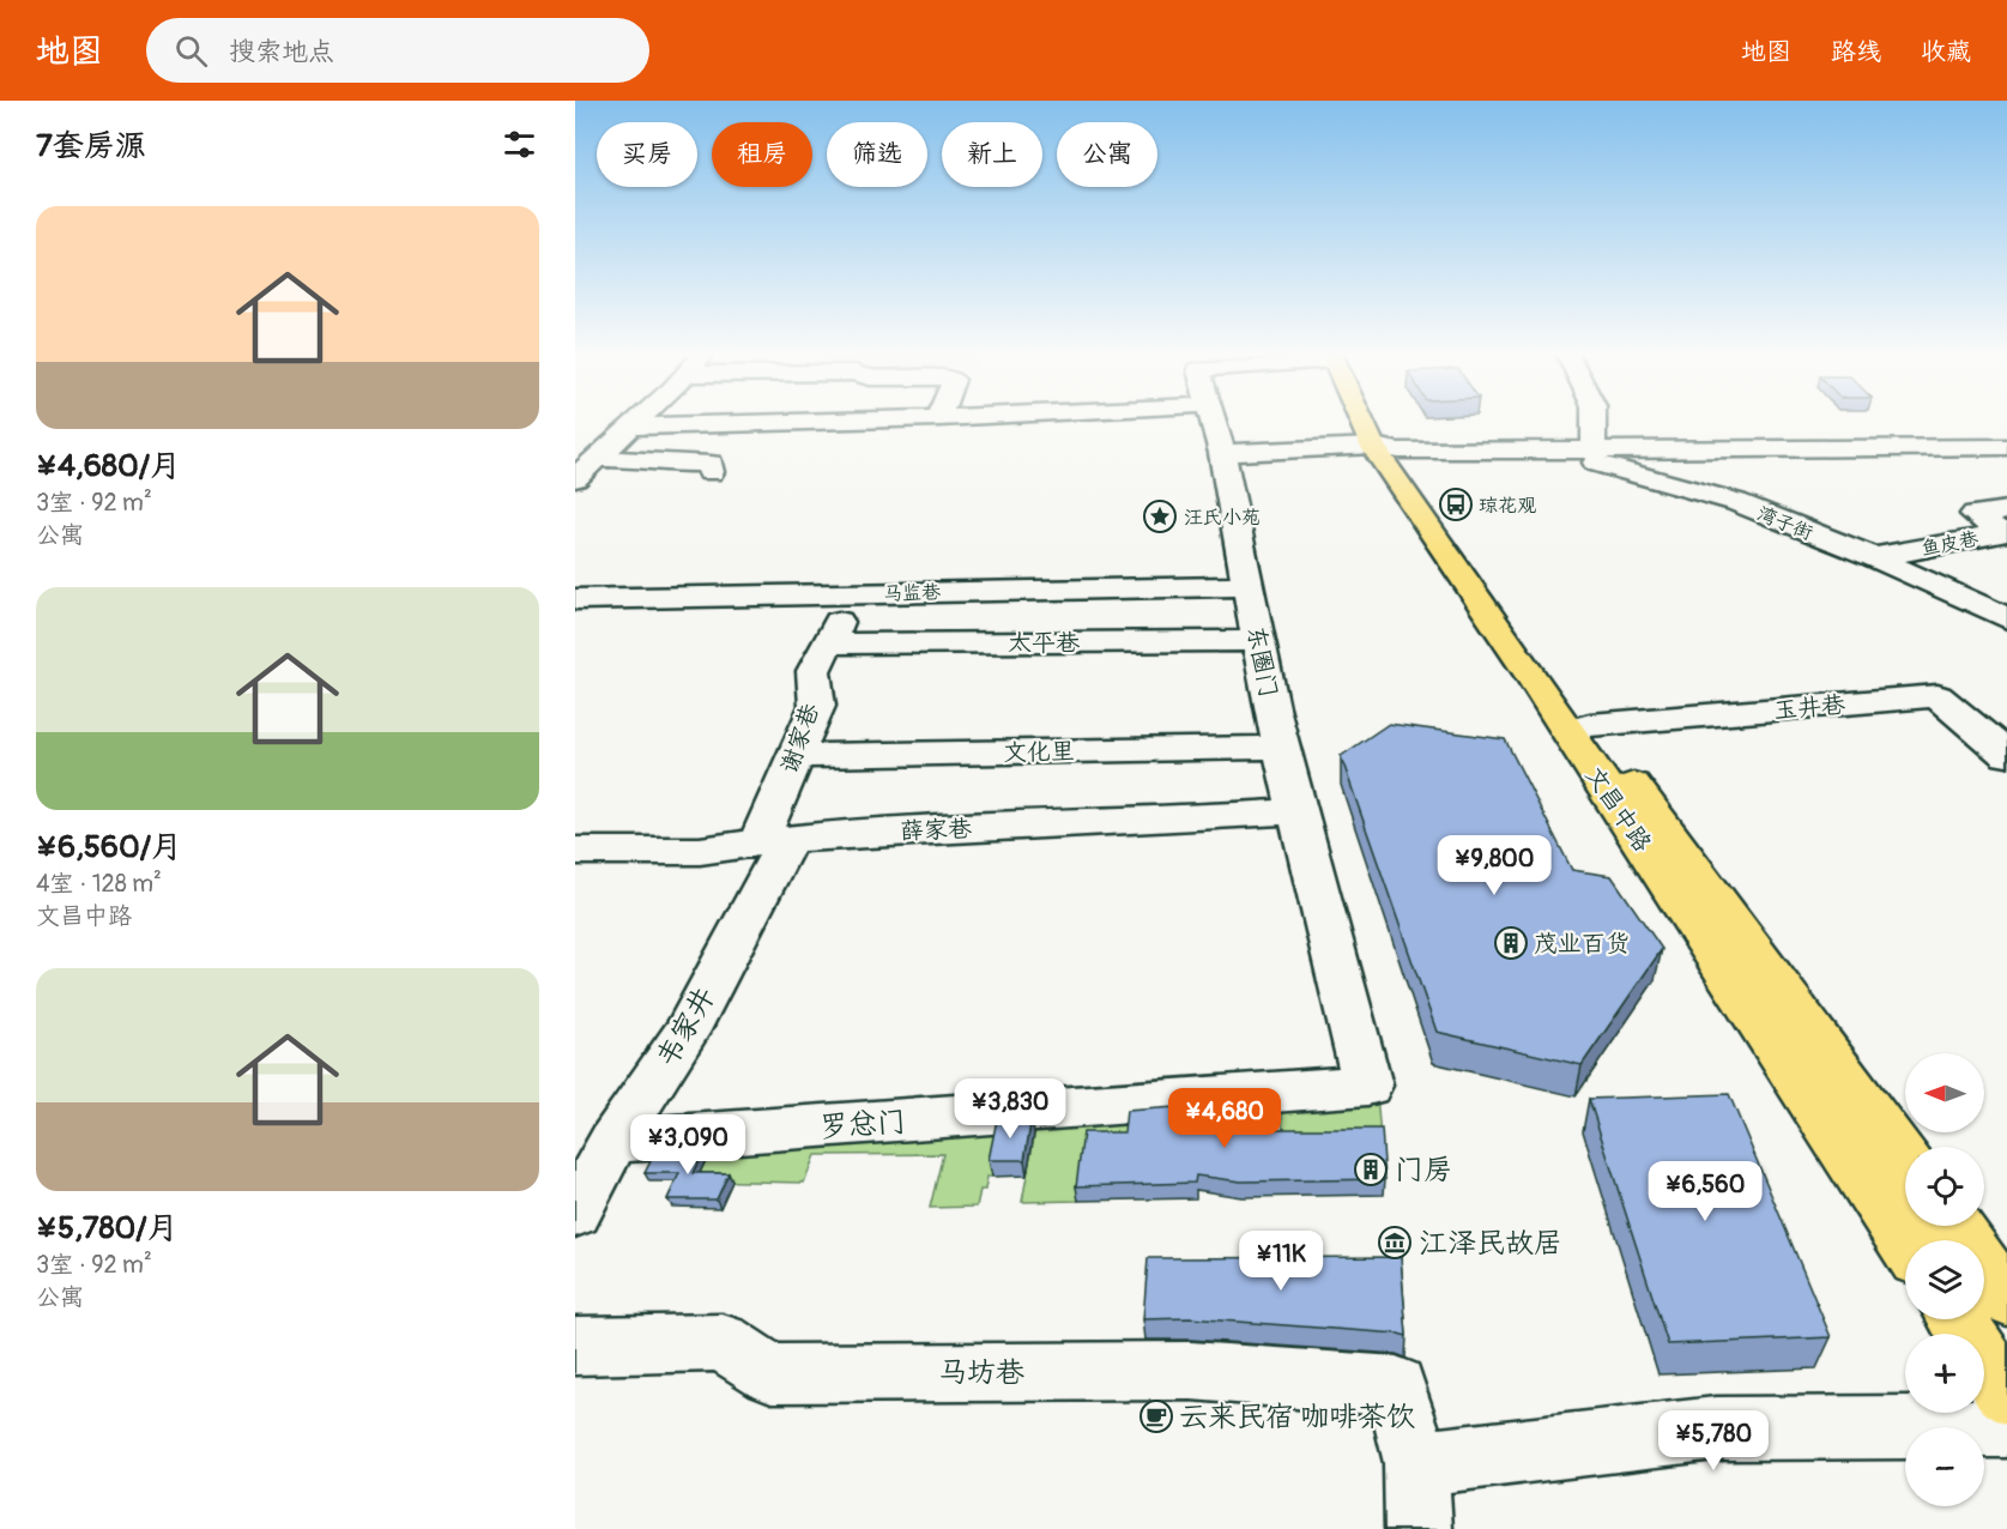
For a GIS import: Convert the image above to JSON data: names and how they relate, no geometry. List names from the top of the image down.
{
  "streets": {
    "main road": ["文昌中路"],
    "street": [
      "湾子街",
      "鱼皮巷",
      "马监巷",
      "太平巷",
      "东圈门",
      "玉井巷",
      "谢家巷",
      "文化里",
      "薛家巷",
      "韦家井",
      "罗总门",
      "马坊巷"
    ]
  },
  "crossings": [
    ["湾子街", "鱼皮巷"],
    ["马监巷", "东圈门"],
    ["马监巷", "谢家巷"],
    ["太平巷", "东圈门"],
    ["太平巷", "谢家巷"],
    ["东圈门", "文化里"],
    ["东圈门", "薛家巷"],
    ["东圈门", "罗总门"],
    ["玉井巷", "文昌中路"],
    ["谢家巷", "文化里"],
    ["谢家巷", "薛家巷"],
    ["谢家巷", "韦家井"],
    ["薛家巷", "韦家井"],
    ["韦家井", "罗总门"]
  ],
  "places": {
    "bus stop": ["琼花观"],
    "place": ["汪氏小苑"],
    "building": ["茂业百货", "门房"],
    "museum": ["江泽民故居"],
    "cafe": ["云来民宿 咖啡茶饮"]
  },
  "north": "left",
  "page": {
    "header": "地图",
    "search": "搜索地点",
    "nav": ["地图", "路线", "收藏"],
    "heading": "7套房源",
    "chip": [
      "买房",
      "租房",
      "筛选",
      "新上",
      "公寓"
    ],
    "list": [
      {
        "name": "¥4,680/月",
        "note": "3室 · 92 m² · 公寓"
      },
      {
        "name": "¥6,560/月",
        "note": "4室 · 128 m² · 文昌中路"
      },
      {
        "name": "¥5,780/月",
        "note": "3室 · 92 m² · 公寓"
      }
    ],
    "price": [
      "¥9,800",
      "¥3,830",
      "¥4,680",
      "¥3,090",
      "¥6,560",
      "¥11K",
      "¥5,780"
    ],
    "map_buttons": ["+", "−"]
  }
}
